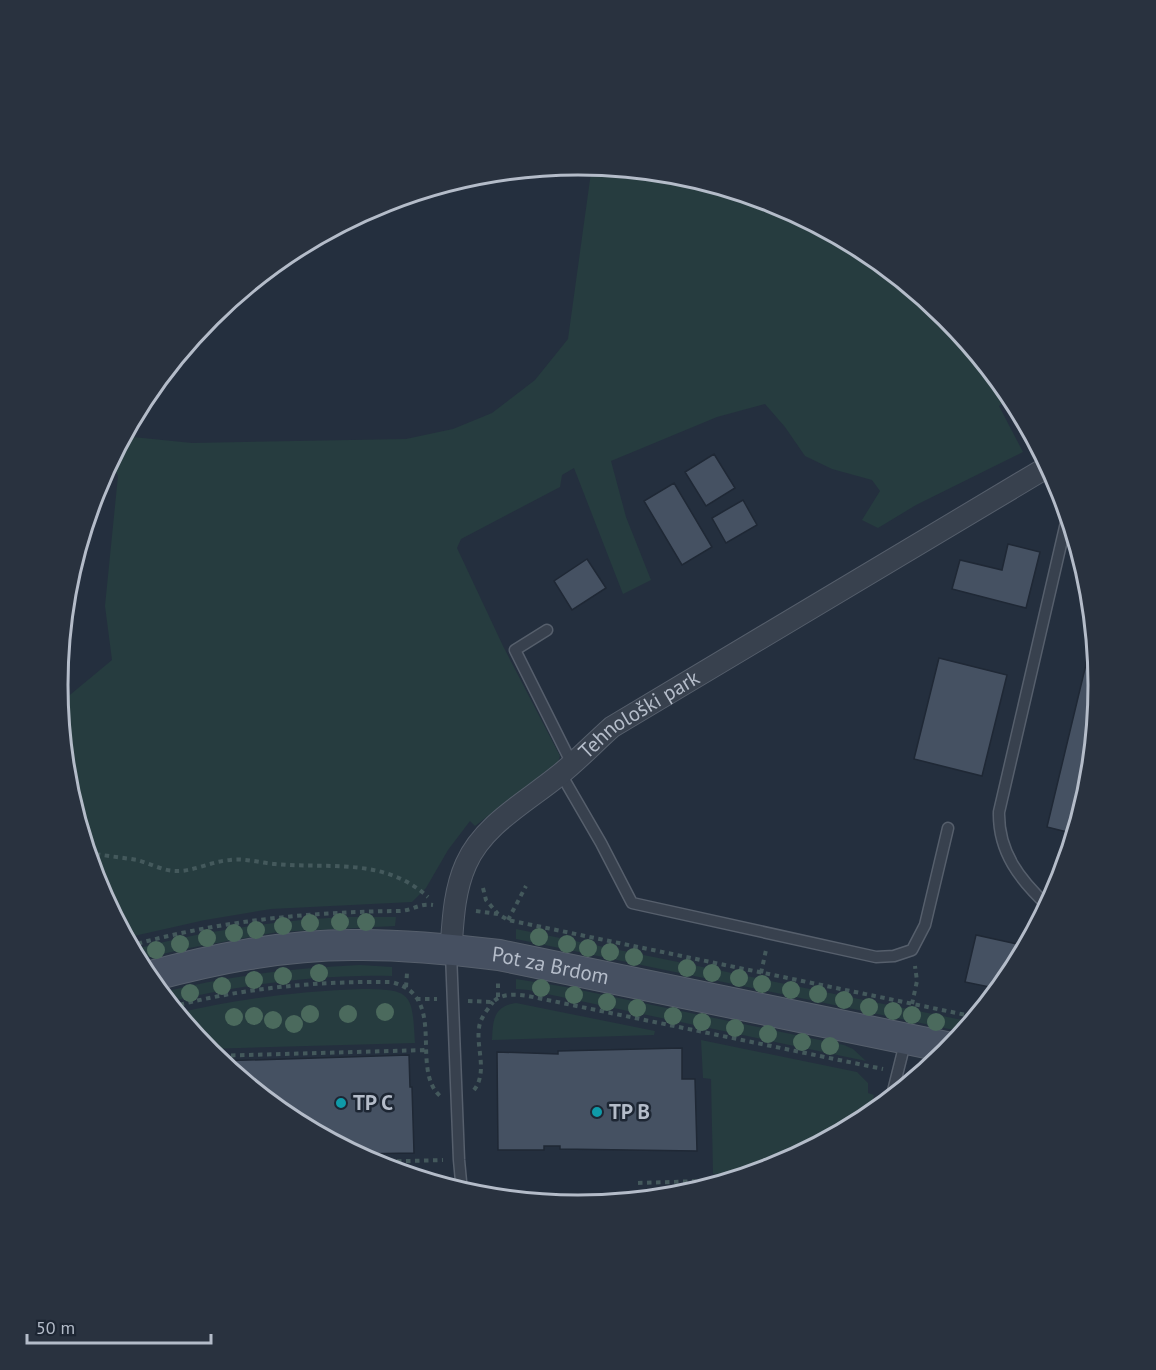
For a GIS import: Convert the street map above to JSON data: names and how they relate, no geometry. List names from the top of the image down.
{
  "streets": {
    "main road": ["Pot za Brdom"],
    "street": ["Tehnološki park"]
  },
  "crossings": [
    ["Tehnološki park", "Pot za Brdom"]
  ],
  "places": ["TP C", "TP B"],
  "scale_bar": "50 m"
}
